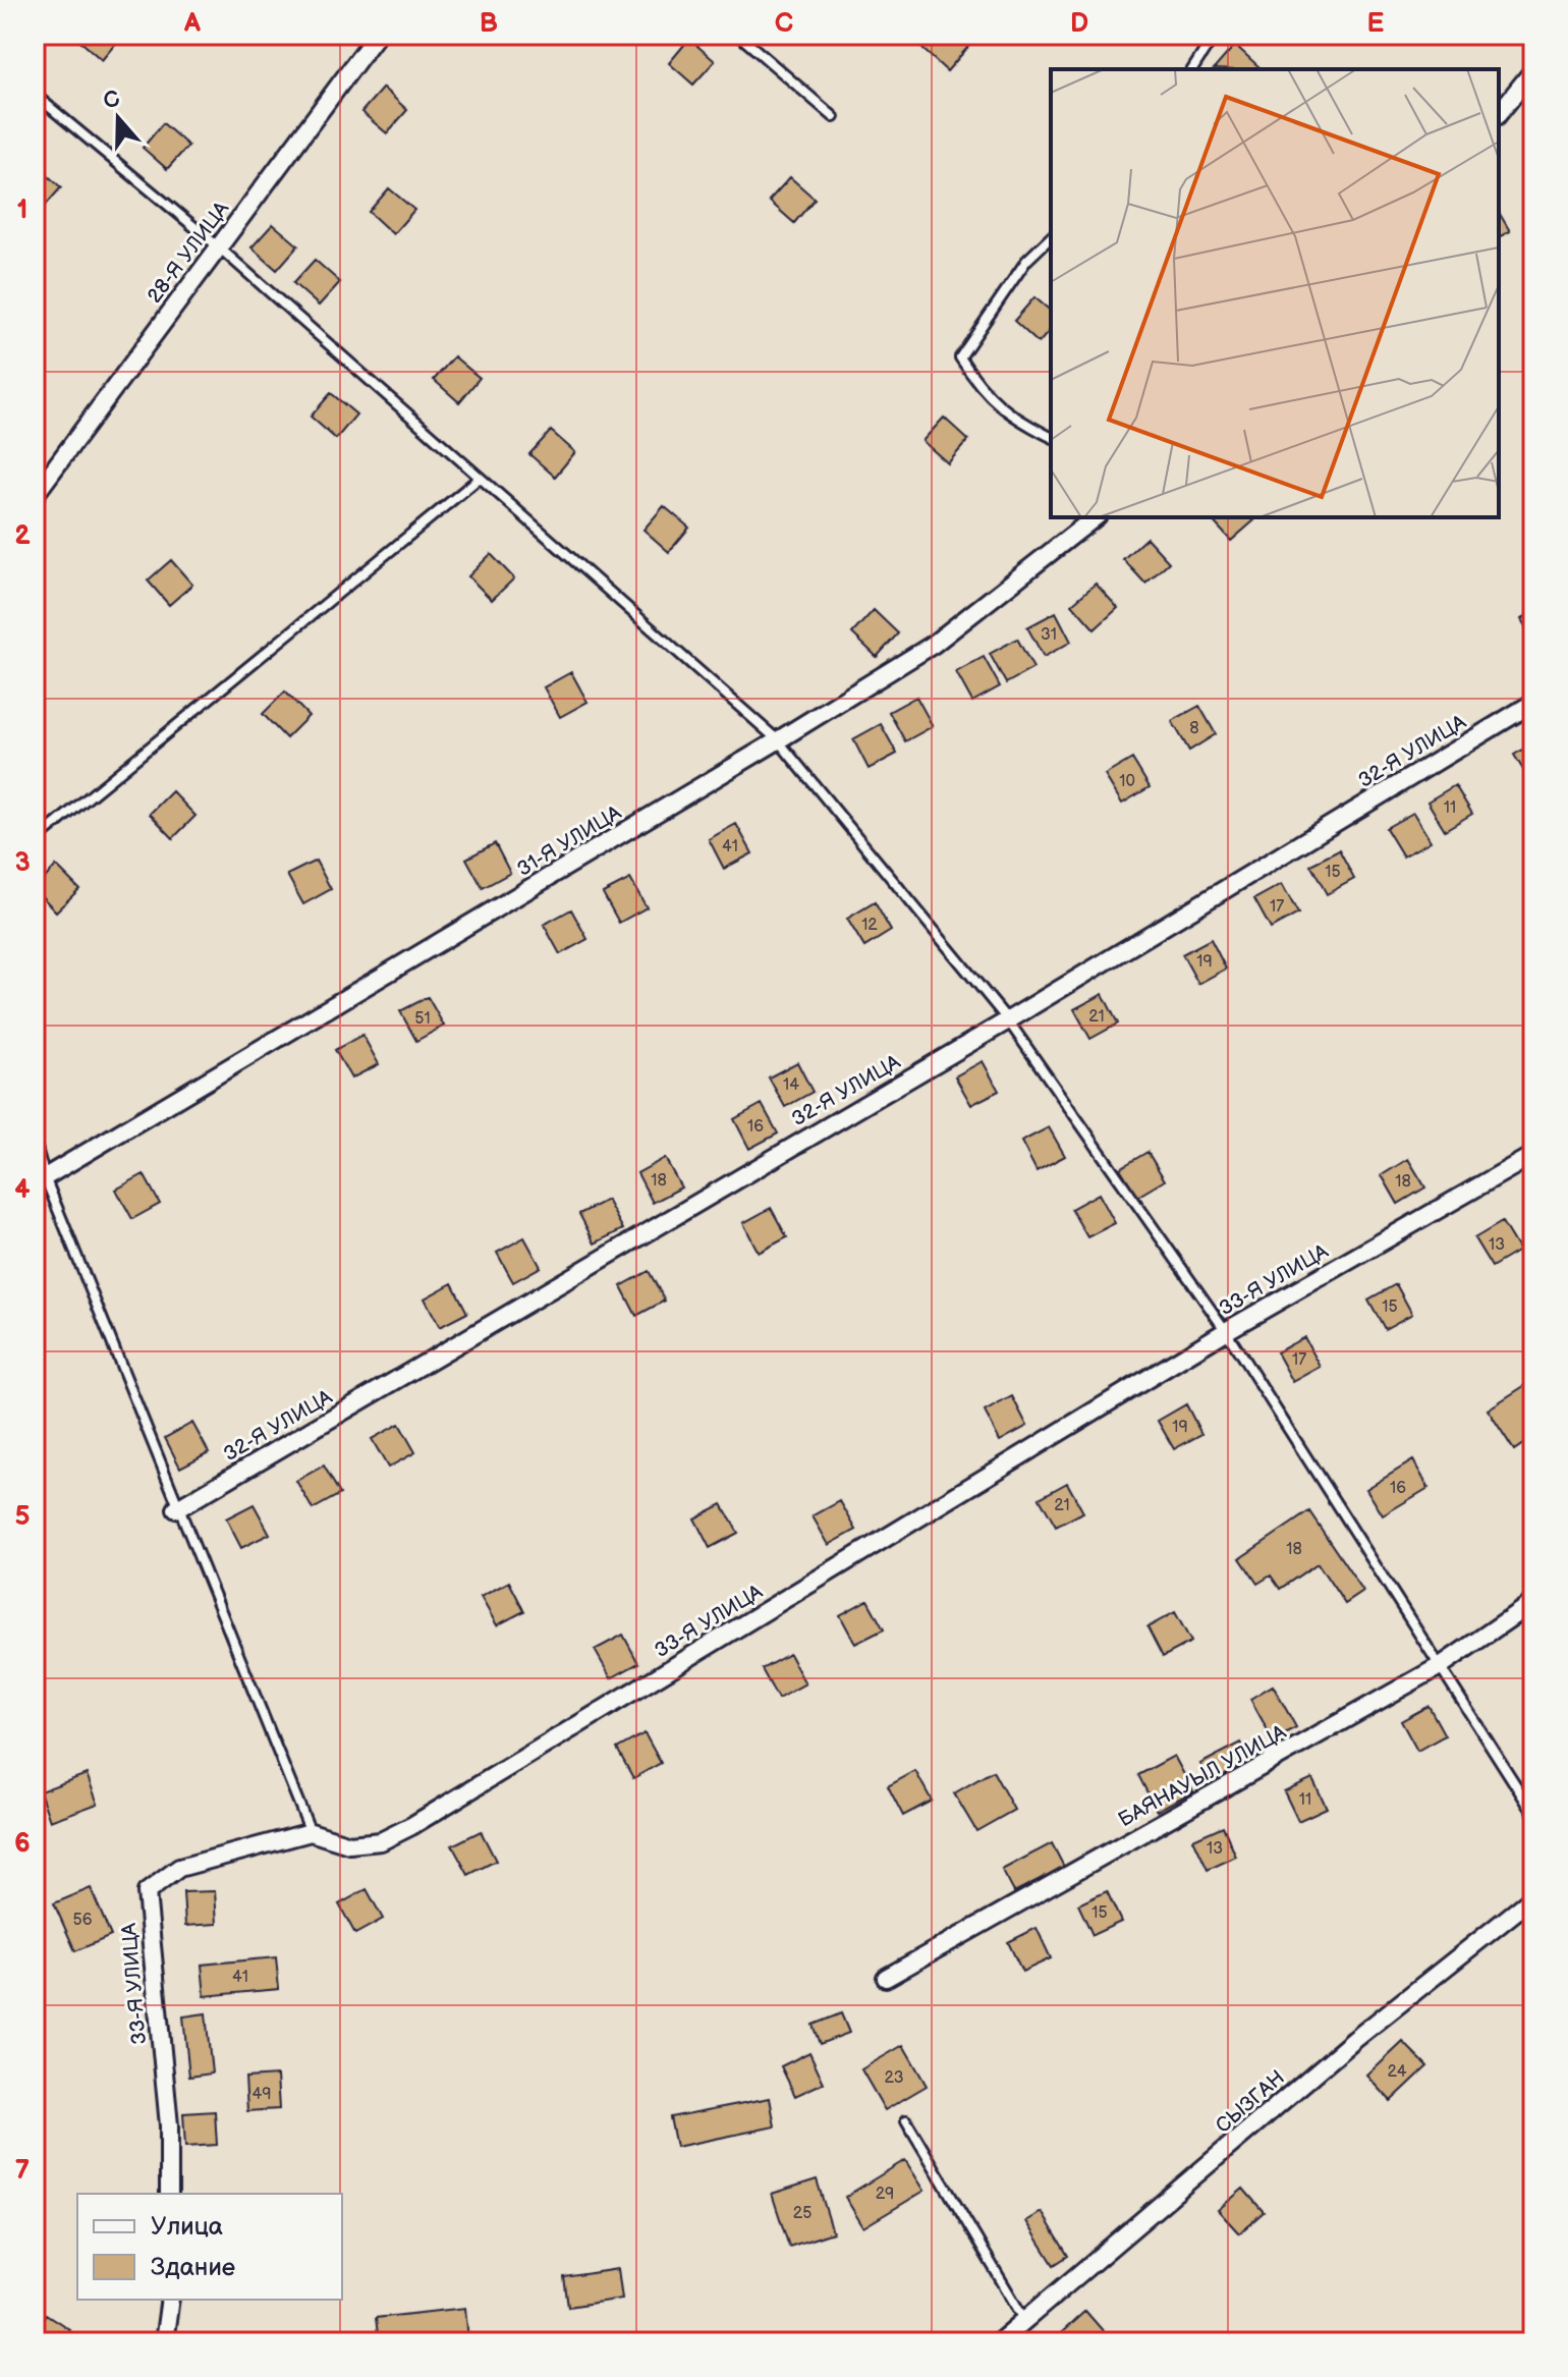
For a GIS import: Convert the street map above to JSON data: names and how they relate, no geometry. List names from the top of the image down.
{
  "streets": {
    "street": [
      "28-Я УЛИЦА",
      "32-Я УЛИЦА",
      "31-Я УЛИЦА",
      "33-Я УЛИЦА",
      "БАЯНАУЫЛ УЛИЦА",
      "СЫЗГАН"
    ]
  },
  "house_numbers": [
    "31",
    "8",
    "10",
    "11",
    "41",
    "15",
    "17",
    "12",
    "19",
    "21",
    "51",
    "14",
    "16",
    "18",
    "18",
    "13",
    "15",
    "17",
    "19",
    "16",
    "21",
    "18",
    "11",
    "13",
    "15",
    "56",
    "41",
    "24",
    "23",
    "49",
    "29",
    "25"
  ],
  "legend": ["Улица", "Здание"],
  "north": "top",
  "grid": {
    "columns": [
      "A",
      "B",
      "C",
      "D",
      "E"
    ],
    "rows": [
      "1",
      "2",
      "3",
      "4",
      "5",
      "6",
      "7"
    ]
  }
}
